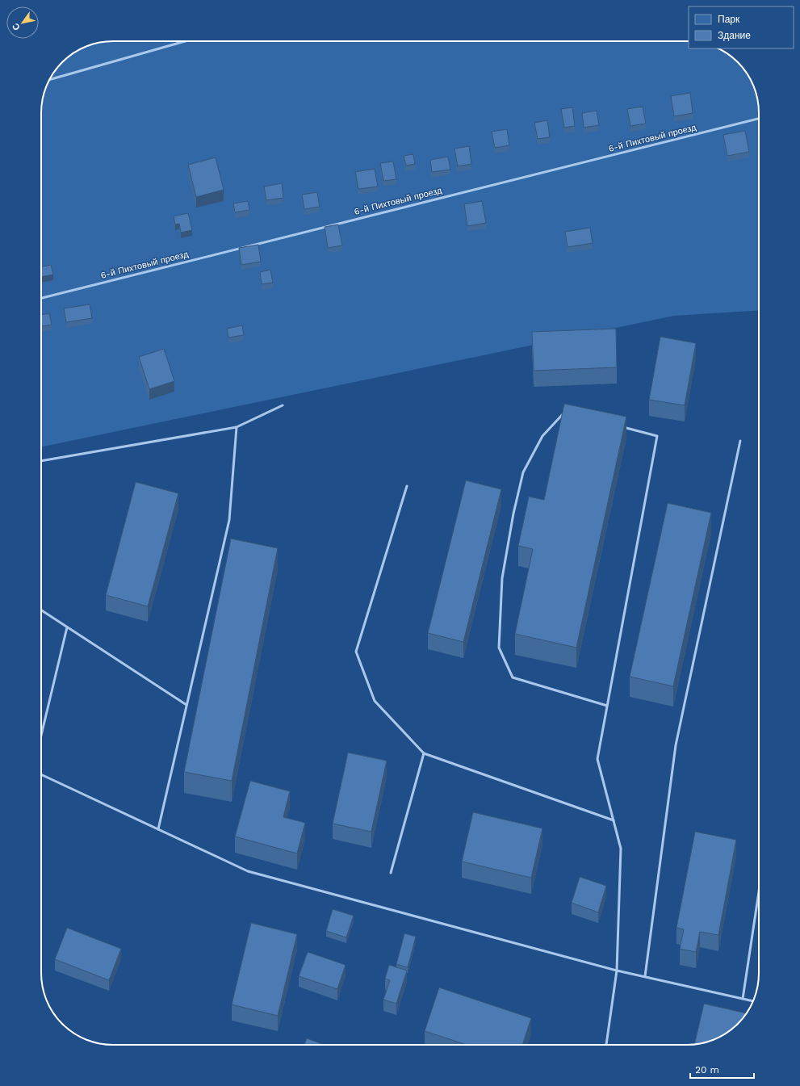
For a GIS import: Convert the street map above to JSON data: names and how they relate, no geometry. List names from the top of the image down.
{
  "streets": {
    "lane": ["6-й Пихтовый проезд"]
  },
  "legend": ["Парк", "Здание"],
  "scale_bar": "20 m",
  "north": "bottom left"
}
